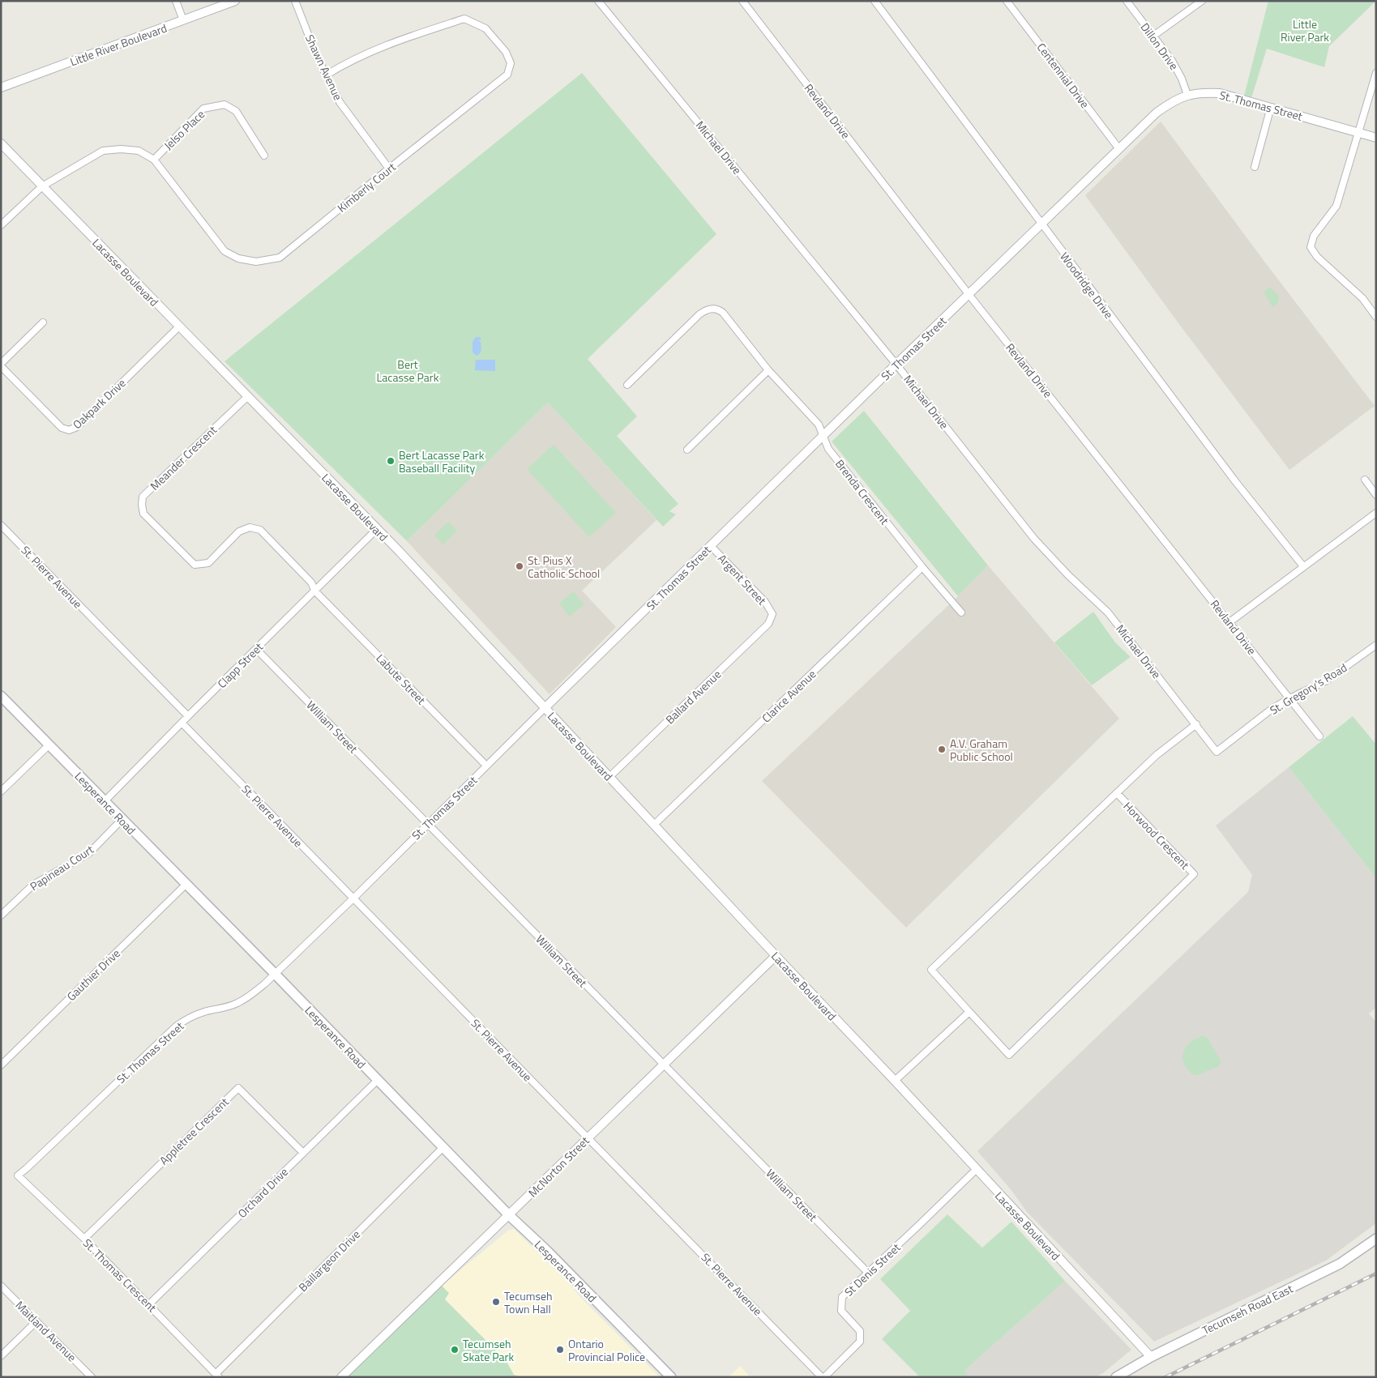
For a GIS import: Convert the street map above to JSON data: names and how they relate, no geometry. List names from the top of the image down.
{
  "streets": {
    "main road": ["Lesperance Road", "Tecumseh Road East"],
    "street": [
      "Little River Boulevard",
      "Dillon Drive",
      "Shawn Avenue",
      "Centennial Drive",
      "St. Thomas Street",
      "Revland Drive",
      "Jelso Place",
      "Michael Drive",
      "Kimberly Court",
      "Lacasse Boulevard",
      "Woodridge Drive",
      "Oakpark Drive",
      "Meander Crescent",
      "Brenda Crescent",
      "St. Pierre Avenue",
      "Argent Street",
      "Clapp Street",
      "Labute Street",
      "St. Gregory's Road",
      "Clarice Avenue",
      "Ballard Avenue",
      "William Street",
      "Horwood Crescent",
      "Papineau Court",
      "Gauthier Drive",
      "Appletree Crescent",
      "McNorton Street",
      "Orchard Drive",
      "Baillargeon Drive",
      "St Denis Street",
      "St. Thomas Crescent",
      "Maitland Avenue"
    ]
  },
  "crossings": [
    ["Dillon Drive", "St. Thomas Street"],
    ["Shawn Avenue", "Kimberly Court"],
    ["Centennial Drive", "St. Thomas Street"],
    ["St. Thomas Street", "Revland Drive"],
    ["St. Thomas Street", "Michael Drive"],
    ["St. Thomas Street", "Lacasse Boulevard"],
    ["St. Thomas Street", "Woodridge Drive"],
    ["St. Thomas Street", "Brenda Crescent"],
    ["St. Thomas Street", "St. Pierre Avenue"],
    ["St. Thomas Street", "Argent Street"],
    ["St. Thomas Street", "Labute Street"],
    ["St. Thomas Street", "William Street"],
    ["St. Thomas Street", "Lesperance Road"],
    ["St. Thomas Street", "St. Thomas Crescent"],
    ["Revland Drive", "St. Gregory's Road"],
    ["Jelso Place", "Kimberly Court"],
    ["Michael Drive", "St. Gregory's Road"],
    ["Kimberly Court", "Lacasse Boulevard"],
    ["Lacasse Boulevard", "Oakpark Drive"],
    ["Lacasse Boulevard", "Meander Crescent"],
    ["Lacasse Boulevard", "Clapp Street"],
    ["Lacasse Boulevard", "Clarice Avenue"],
    ["Lacasse Boulevard", "Ballard Avenue"],
    ["Lacasse Boulevard", "McNorton Street"],
    ["Lacasse Boulevard", "St Denis Street"],
    ["Lacasse Boulevard", "Tecumseh Road East"],
    ["Meander Crescent", "Clapp Street"],
    ["Meander Crescent", "Labute Street"],
    ["Brenda Crescent", "Clarice Avenue"],
    ["St. Pierre Avenue", "Clapp Street"],
    ["St. Pierre Avenue", "McNorton Street"],
    ["St. Pierre Avenue", "St Denis Street"],
    ["Argent Street", "Ballard Avenue"],
    ["Clapp Street", "Labute Street"],
    ["Clapp Street", "William Street"],
    ["Clapp Street", "Lesperance Road"],
    ["William Street", "McNorton Street"],
    ["William Street", "St Denis Street"],
    ["Lesperance Road", "Papineau Court"],
    ["Lesperance Road", "Gauthier Drive"],
    ["Lesperance Road", "McNorton Street"],
    ["Lesperance Road", "Orchard Drive"],
    ["Lesperance Road", "Baillargeon Drive"],
    ["Appletree Crescent", "Orchard Drive"],
    ["Appletree Crescent", "St. Thomas Crescent"],
    ["Orchard Drive", "St. Thomas Crescent"],
    ["Baillargeon Drive", "St. Thomas Crescent"]
  ],
  "parks": ["Little River Park", "Bert Lacasse Park"],
  "places": [
    "Bert Lacasse Park Baseball Facility",
    "St. Pius X Catholic School",
    "A.V. Graham Public School",
    "Tecumseh Town Hall",
    "Tecumseh Skate Park",
    "Ontario Provincial Police"
  ]
}
